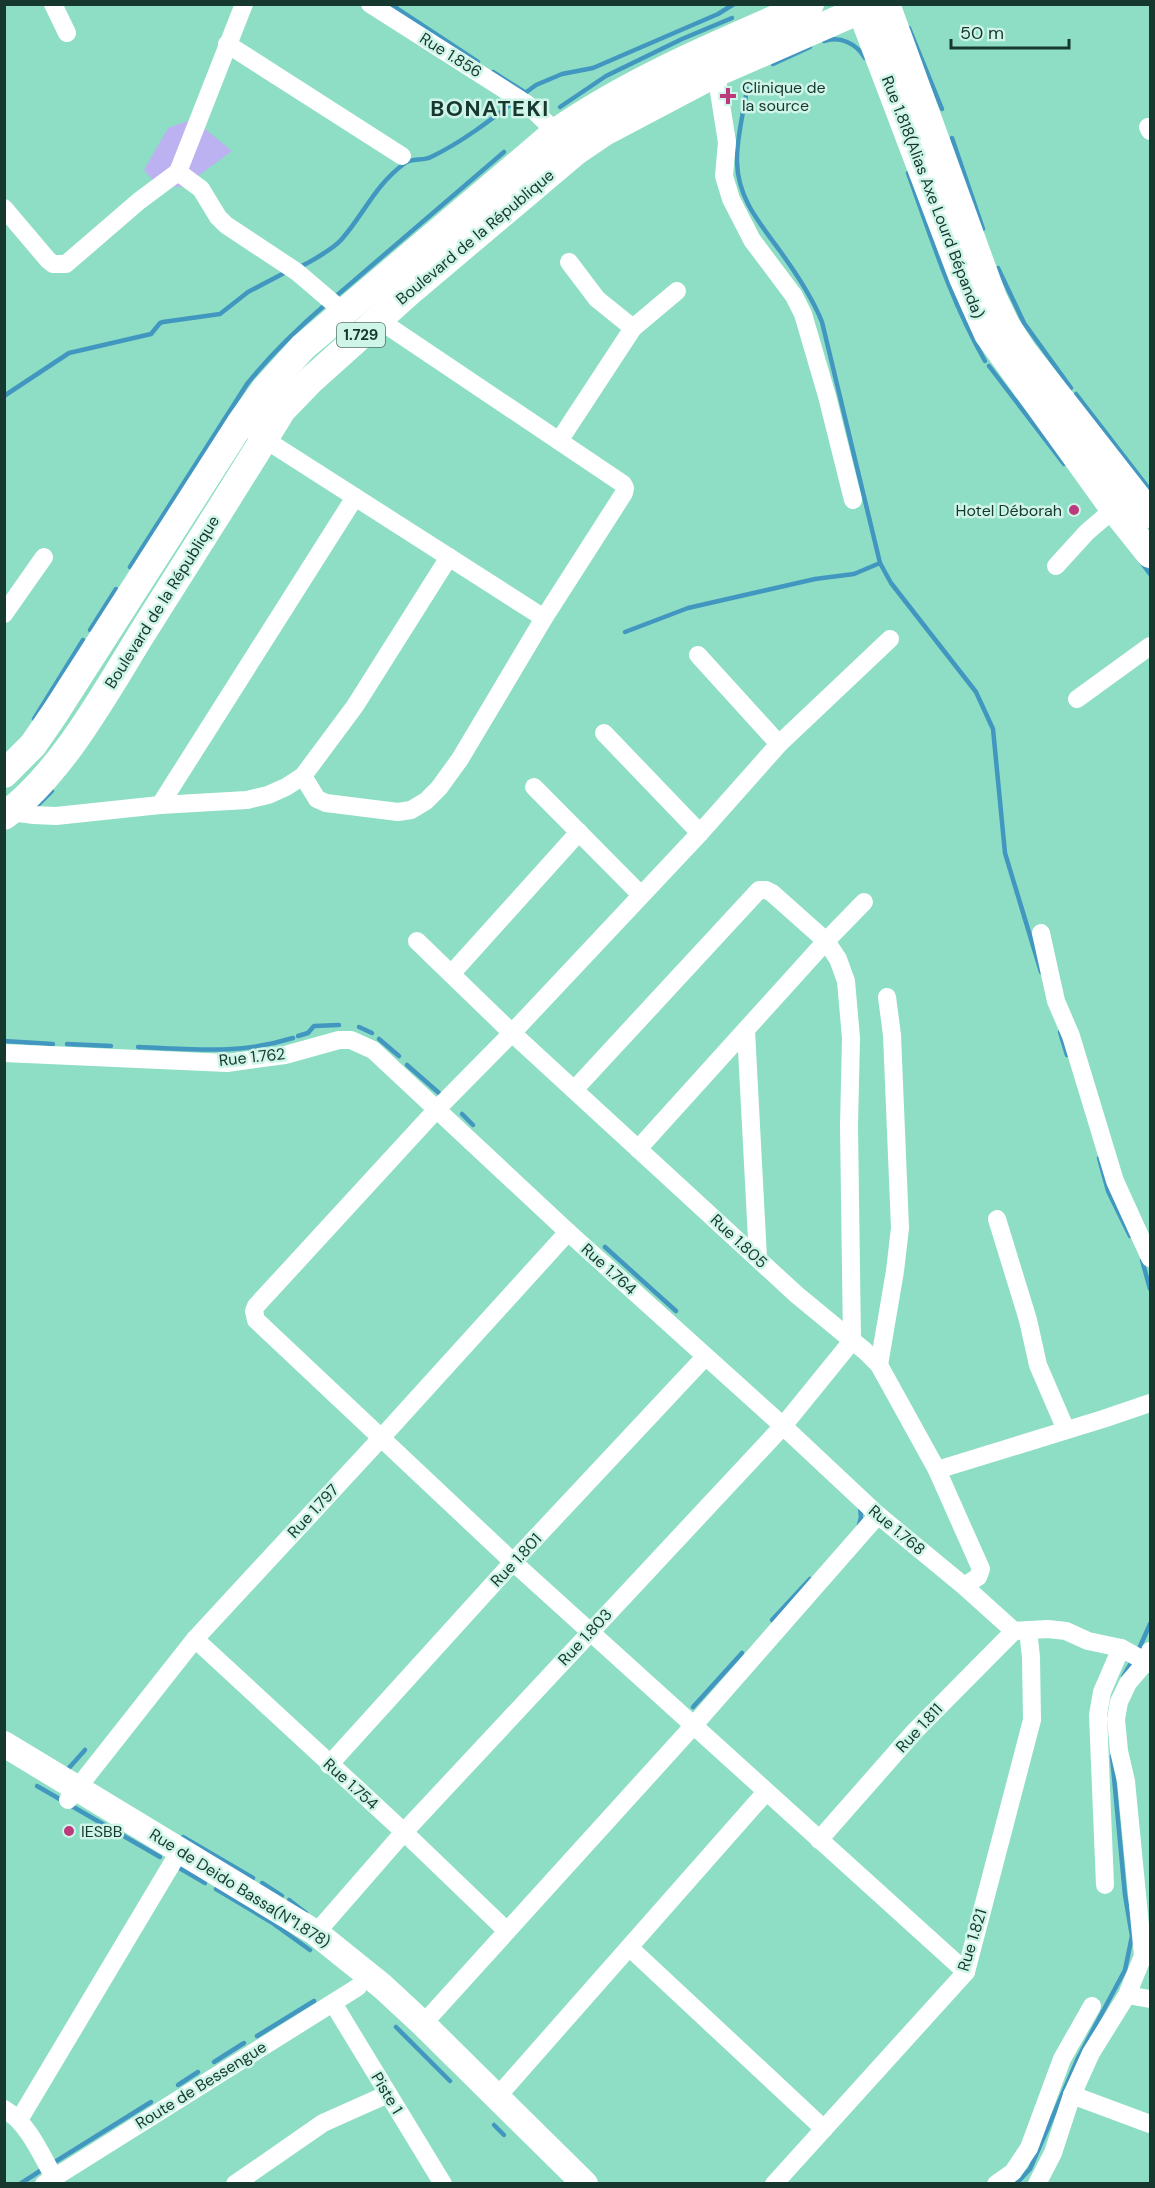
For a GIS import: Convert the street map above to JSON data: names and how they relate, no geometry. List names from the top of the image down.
{
  "streets": {
    "main road": [
      "Rue 1.818(Alias Axe Lourd Bépanda)",
      "Boulevard de la République",
      "1.729",
      "Rue de Deido Bassa(N°1.878)"
    ],
    "street": [
      "Rue 1.856",
      "Rue 1.762",
      "Rue 1.805",
      "Rue 1.764",
      "Rue 1.797",
      "Rue 1.768",
      "Rue 1.801",
      "Rue 1.803",
      "Rue 1.811",
      "Rue 1.754",
      "Rue 1.821",
      "Route de Bessengue",
      "Piste 1"
    ]
  },
  "crossings": [
    ["Rue 1.856", "Boulevard de la République"],
    ["Rue 1.818(Alias Axe Lourd Bépanda)", "Boulevard de la République"],
    ["Rue 1.762", "Rue 1.764"],
    ["Rue 1.805", "Rue 1.768"],
    ["Rue 1.805", "Rue 1.803"],
    ["Rue 1.764", "Rue 1.797"],
    ["Rue 1.764", "Rue 1.768"],
    ["Rue 1.764", "Rue 1.801"],
    ["Rue 1.764", "Rue 1.803"],
    ["Rue 1.797", "Rue 1.754"],
    ["Rue 1.797", "Rue de Deido Bassa(N°1.878)"],
    ["Rue 1.768", "Rue 1.803"],
    ["Rue 1.768", "Rue 1.811"],
    ["Rue 1.768", "Rue 1.821"],
    ["Rue 1.801", "Rue 1.754"],
    ["Rue 1.803", "Rue 1.754"],
    ["Rue 1.803", "Rue de Deido Bassa(N°1.878)"],
    ["Rue 1.811", "Rue 1.821"],
    ["Rue de Deido Bassa(N°1.878)", "Route de Bessengue"],
    ["Route de Bessengue", "Piste 1"]
  ],
  "districts": ["BONATEKI"],
  "places": {
    "health": ["Clinique de la source"],
    "other": ["Hotel Déborah", "IESBB"]
  },
  "scale_bar": "50 m"
}
